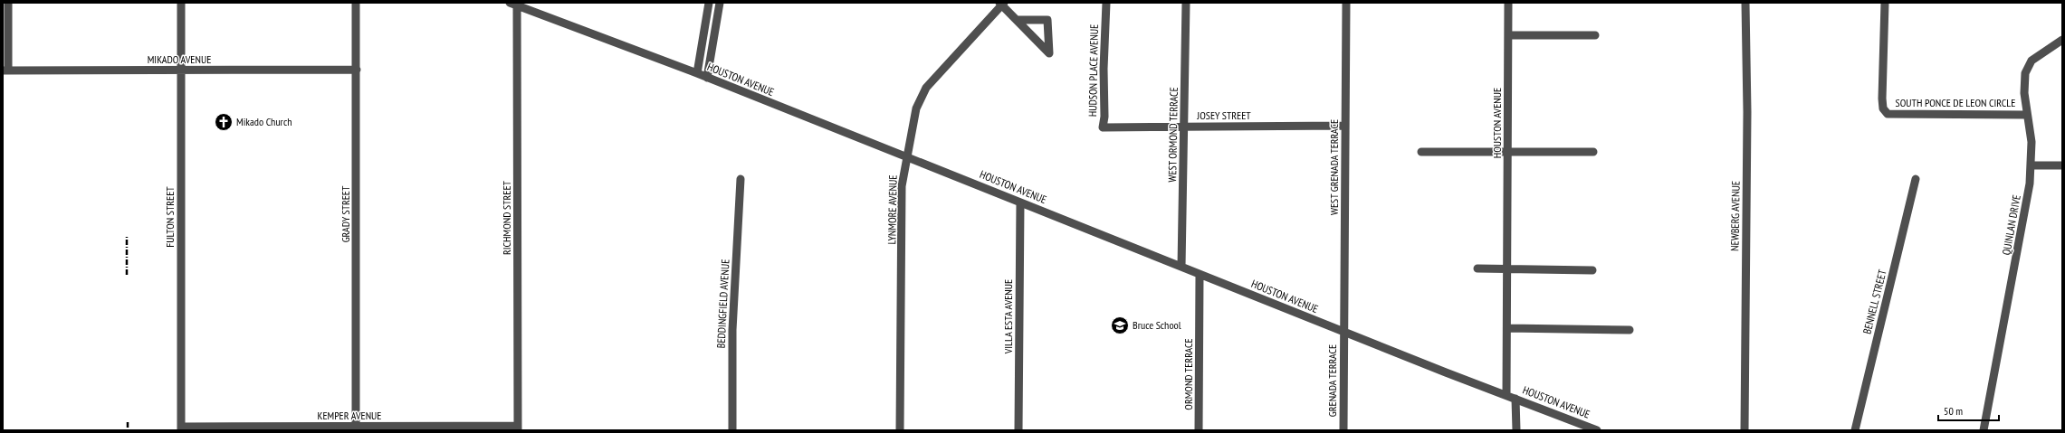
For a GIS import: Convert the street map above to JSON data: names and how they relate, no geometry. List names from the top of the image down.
{
  "streets": {
    "street": [
      "MIKADO AVENUE",
      "HUDSON PLACE AVENUE",
      "HOUSTON AVENUE",
      "SOUTH PONCE DE LEON CIRCLE",
      "JOSEY STREET",
      "WEST ORMOND TERRACE",
      "WEST GRENADA TERRACE",
      "LYNMORE AVENUE",
      "GRADY STREET",
      "NEWBERG AVENUE",
      "FULTON STREET",
      "RICHMOND STREET",
      "QUINLAN DRIVE",
      "BENNELL STREET",
      "BEDDINGFIELD AVENUE",
      "VILLA ESTA AVENUE",
      "ORMOND TERRACE",
      "GRENADA TERRACE",
      "KEMPER AVENUE"
    ]
  },
  "crossings": [
    ["MIKADO AVENUE", "GRADY STREET"],
    ["MIKADO AVENUE", "FULTON STREET"],
    ["HUDSON PLACE AVENUE", "JOSEY STREET"],
    ["HOUSTON AVENUE", "WEST ORMOND TERRACE"],
    ["HOUSTON AVENUE", "WEST GRENADA TERRACE"],
    ["HOUSTON AVENUE", "LYNMORE AVENUE"],
    ["HOUSTON AVENUE", "RICHMOND STREET"],
    ["HOUSTON AVENUE", "VILLA ESTA AVENUE"],
    ["HOUSTON AVENUE", "ORMOND TERRACE"],
    ["HOUSTON AVENUE", "GRENADA TERRACE"],
    ["SOUTH PONCE DE LEON CIRCLE", "QUINLAN DRIVE"],
    ["JOSEY STREET", "WEST ORMOND TERRACE"],
    ["JOSEY STREET", "WEST GRENADA TERRACE"],
    ["WEST GRENADA TERRACE", "GRENADA TERRACE"],
    ["GRADY STREET", "KEMPER AVENUE"],
    ["FULTON STREET", "KEMPER AVENUE"],
    ["RICHMOND STREET", "KEMPER AVENUE"]
  ],
  "places": {
    "church": ["Mikado Church"],
    "school or university": ["Bruce School"]
  },
  "scale_bar": "50 m"
}
